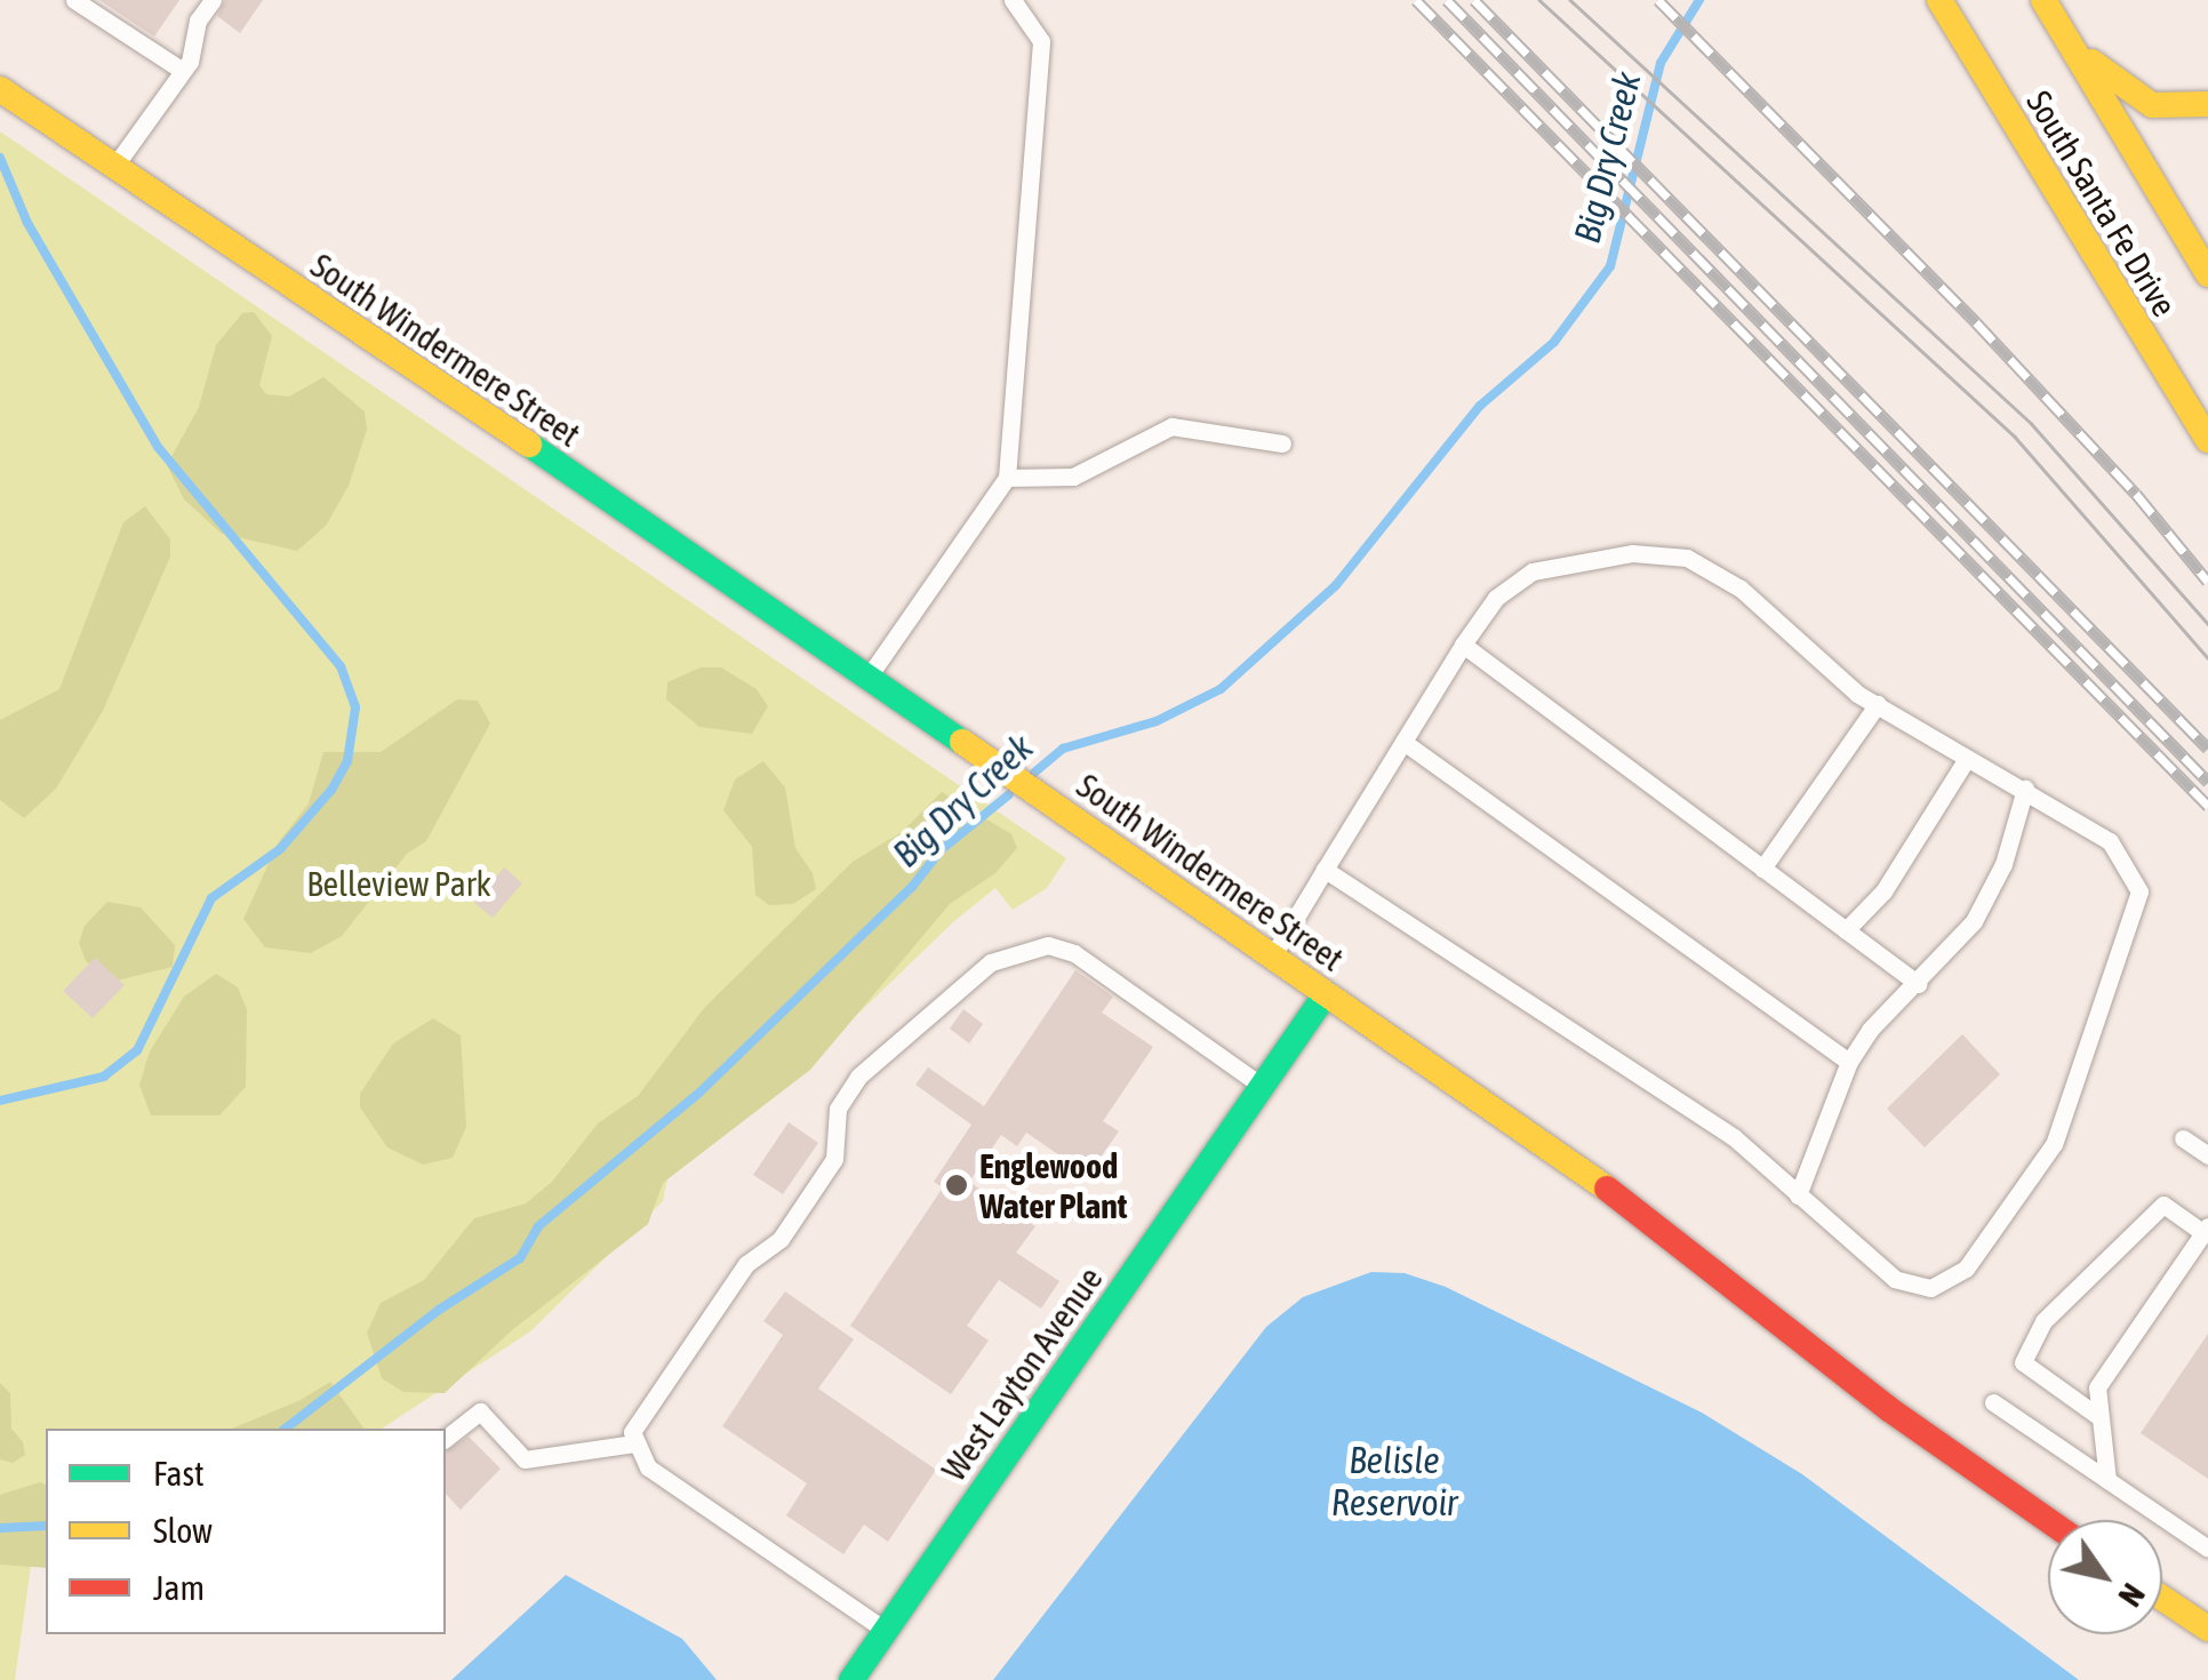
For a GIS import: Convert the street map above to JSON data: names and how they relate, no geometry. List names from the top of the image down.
{
  "streets": {
    "main road": ["South Santa Fe Drive", "South Windermere Street", "West Layton Avenue"]
  },
  "crossings": [
    ["South Windermere Street", "West Layton Avenue"]
  ],
  "water": ["Big Dry Creek", "Belisle Reservoir"],
  "parks": ["Belleview Park"],
  "places": ["Englewood Water Plant"],
  "legend": ["Fast", "Slow", "Jam"],
  "north": "bottom right"
}
